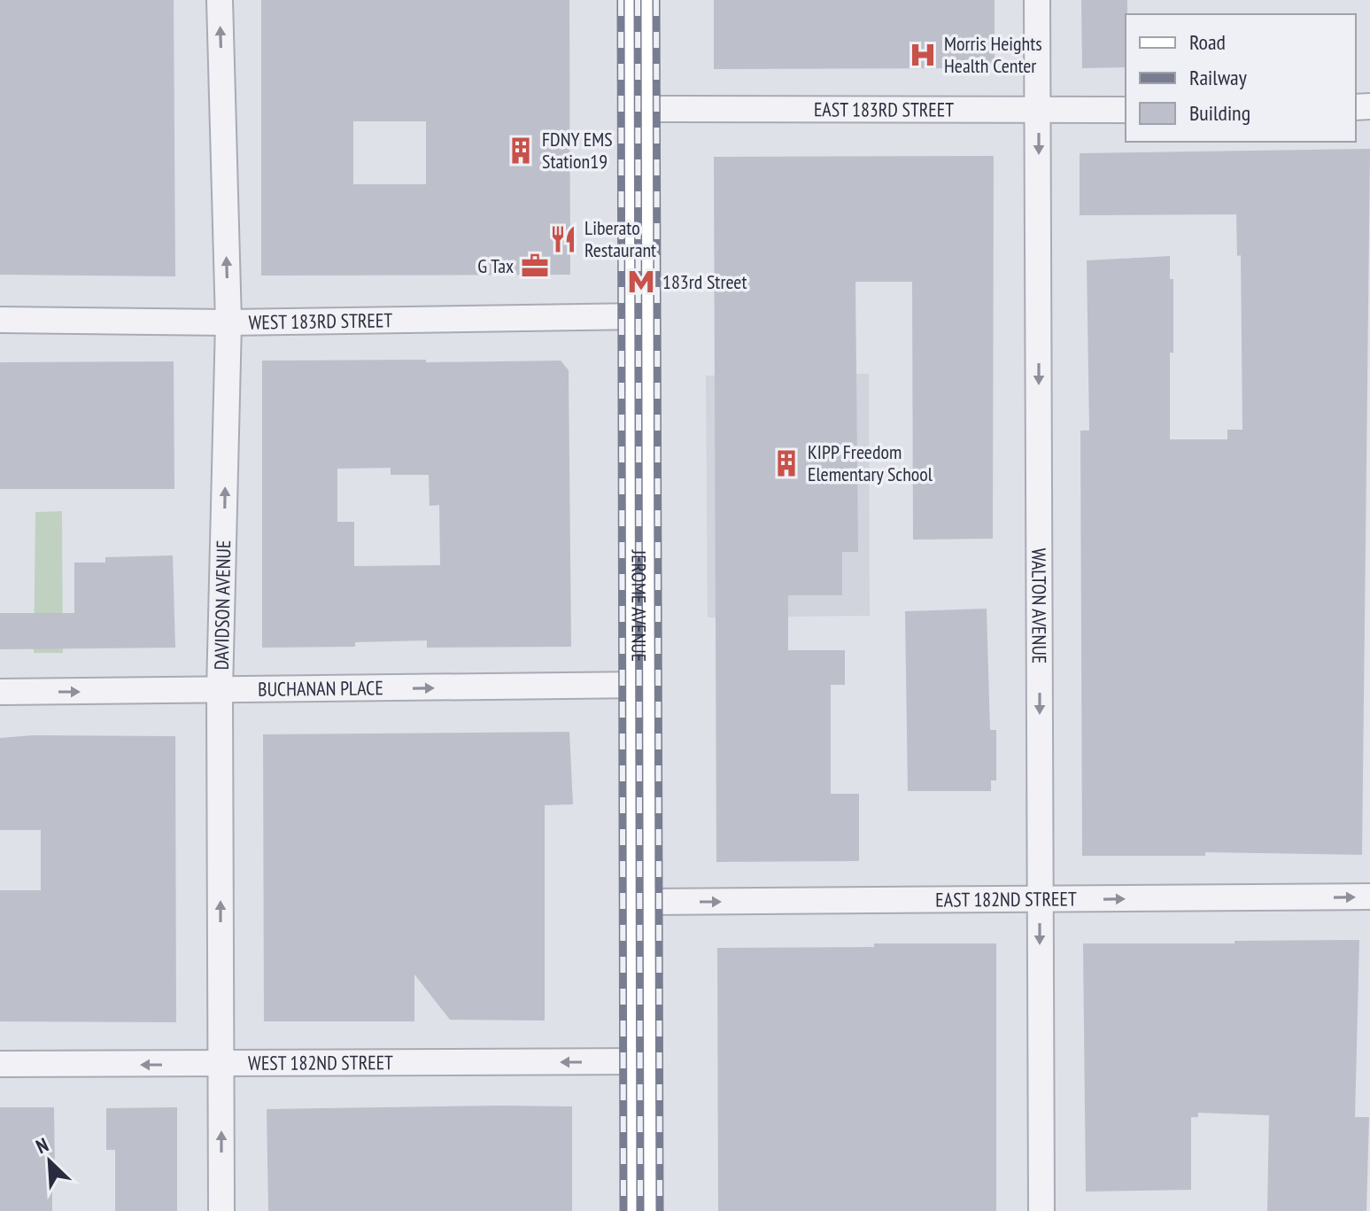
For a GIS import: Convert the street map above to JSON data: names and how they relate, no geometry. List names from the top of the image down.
{
  "streets": {
    "main road": ["JEROME AVENUE"],
    "street": [
      "EAST 183RD STREET",
      "WEST 183RD STREET",
      "DAVIDSON AVENUE",
      "WALTON AVENUE",
      "BUCHANAN PLACE",
      "EAST 182ND STREET",
      "WEST 182ND STREET"
    ]
  },
  "crossings": [
    ["EAST 183RD STREET", "JEROME AVENUE"],
    ["EAST 183RD STREET", "WALTON AVENUE"],
    ["WEST 183RD STREET", "DAVIDSON AVENUE"],
    ["WEST 183RD STREET", "JEROME AVENUE"],
    ["DAVIDSON AVENUE", "BUCHANAN PLACE"],
    ["DAVIDSON AVENUE", "WEST 182ND STREET"],
    ["JEROME AVENUE", "BUCHANAN PLACE"],
    ["JEROME AVENUE", "EAST 182ND STREET"],
    ["JEROME AVENUE", "WEST 182ND STREET"],
    ["WALTON AVENUE", "EAST 182ND STREET"]
  ],
  "one_way": [
    "DAVIDSON AVENUE",
    "WALTON AVENUE",
    "BUCHANAN PLACE",
    "EAST 182ND STREET",
    "WEST 182ND STREET"
  ],
  "places": {
    "hospital": ["Morris Heights Health Center"],
    "building": ["FDNY EMS Station19", "KIPP Freedom Elementary School"],
    "restaurant": ["Liberato Restaurant"],
    "office": ["G Tax"],
    "metro station": ["183rd Street"]
  },
  "legend": ["Road", "Railway", "Building"],
  "north": "top left"
}
